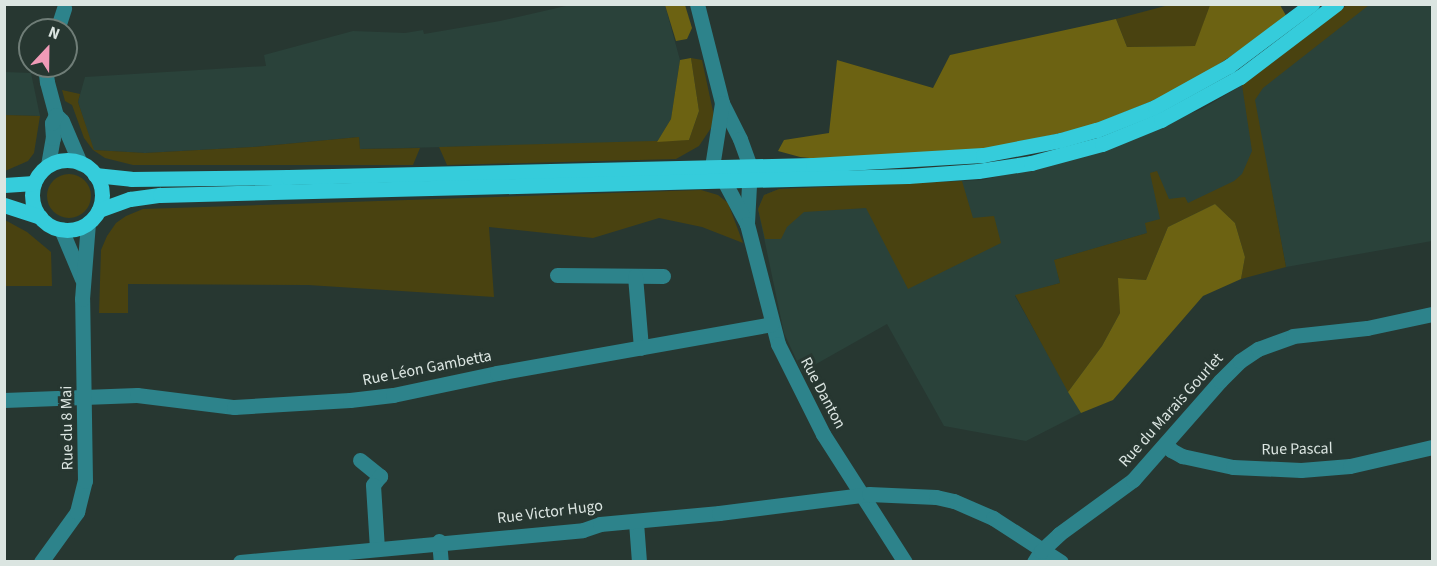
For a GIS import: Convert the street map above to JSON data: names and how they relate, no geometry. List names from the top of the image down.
{
  "streets": {
    "street": [
      "Rue Léon Gambetta",
      "Rue Danton",
      "Rue du Marais Gourlet",
      "Rue du 8 Mai",
      "Rue Pascal",
      "Rue Victor Hugo"
    ]
  },
  "crossings": [
    ["Rue Léon Gambetta", "Rue Danton"],
    ["Rue Léon Gambetta", "Rue du 8 Mai"],
    ["Rue Danton", "Rue Victor Hugo"],
    ["Rue du Marais Gourlet", "Rue Pascal"],
    ["Rue du Marais Gourlet", "Rue Victor Hugo"]
  ],
  "north": "top"
}
